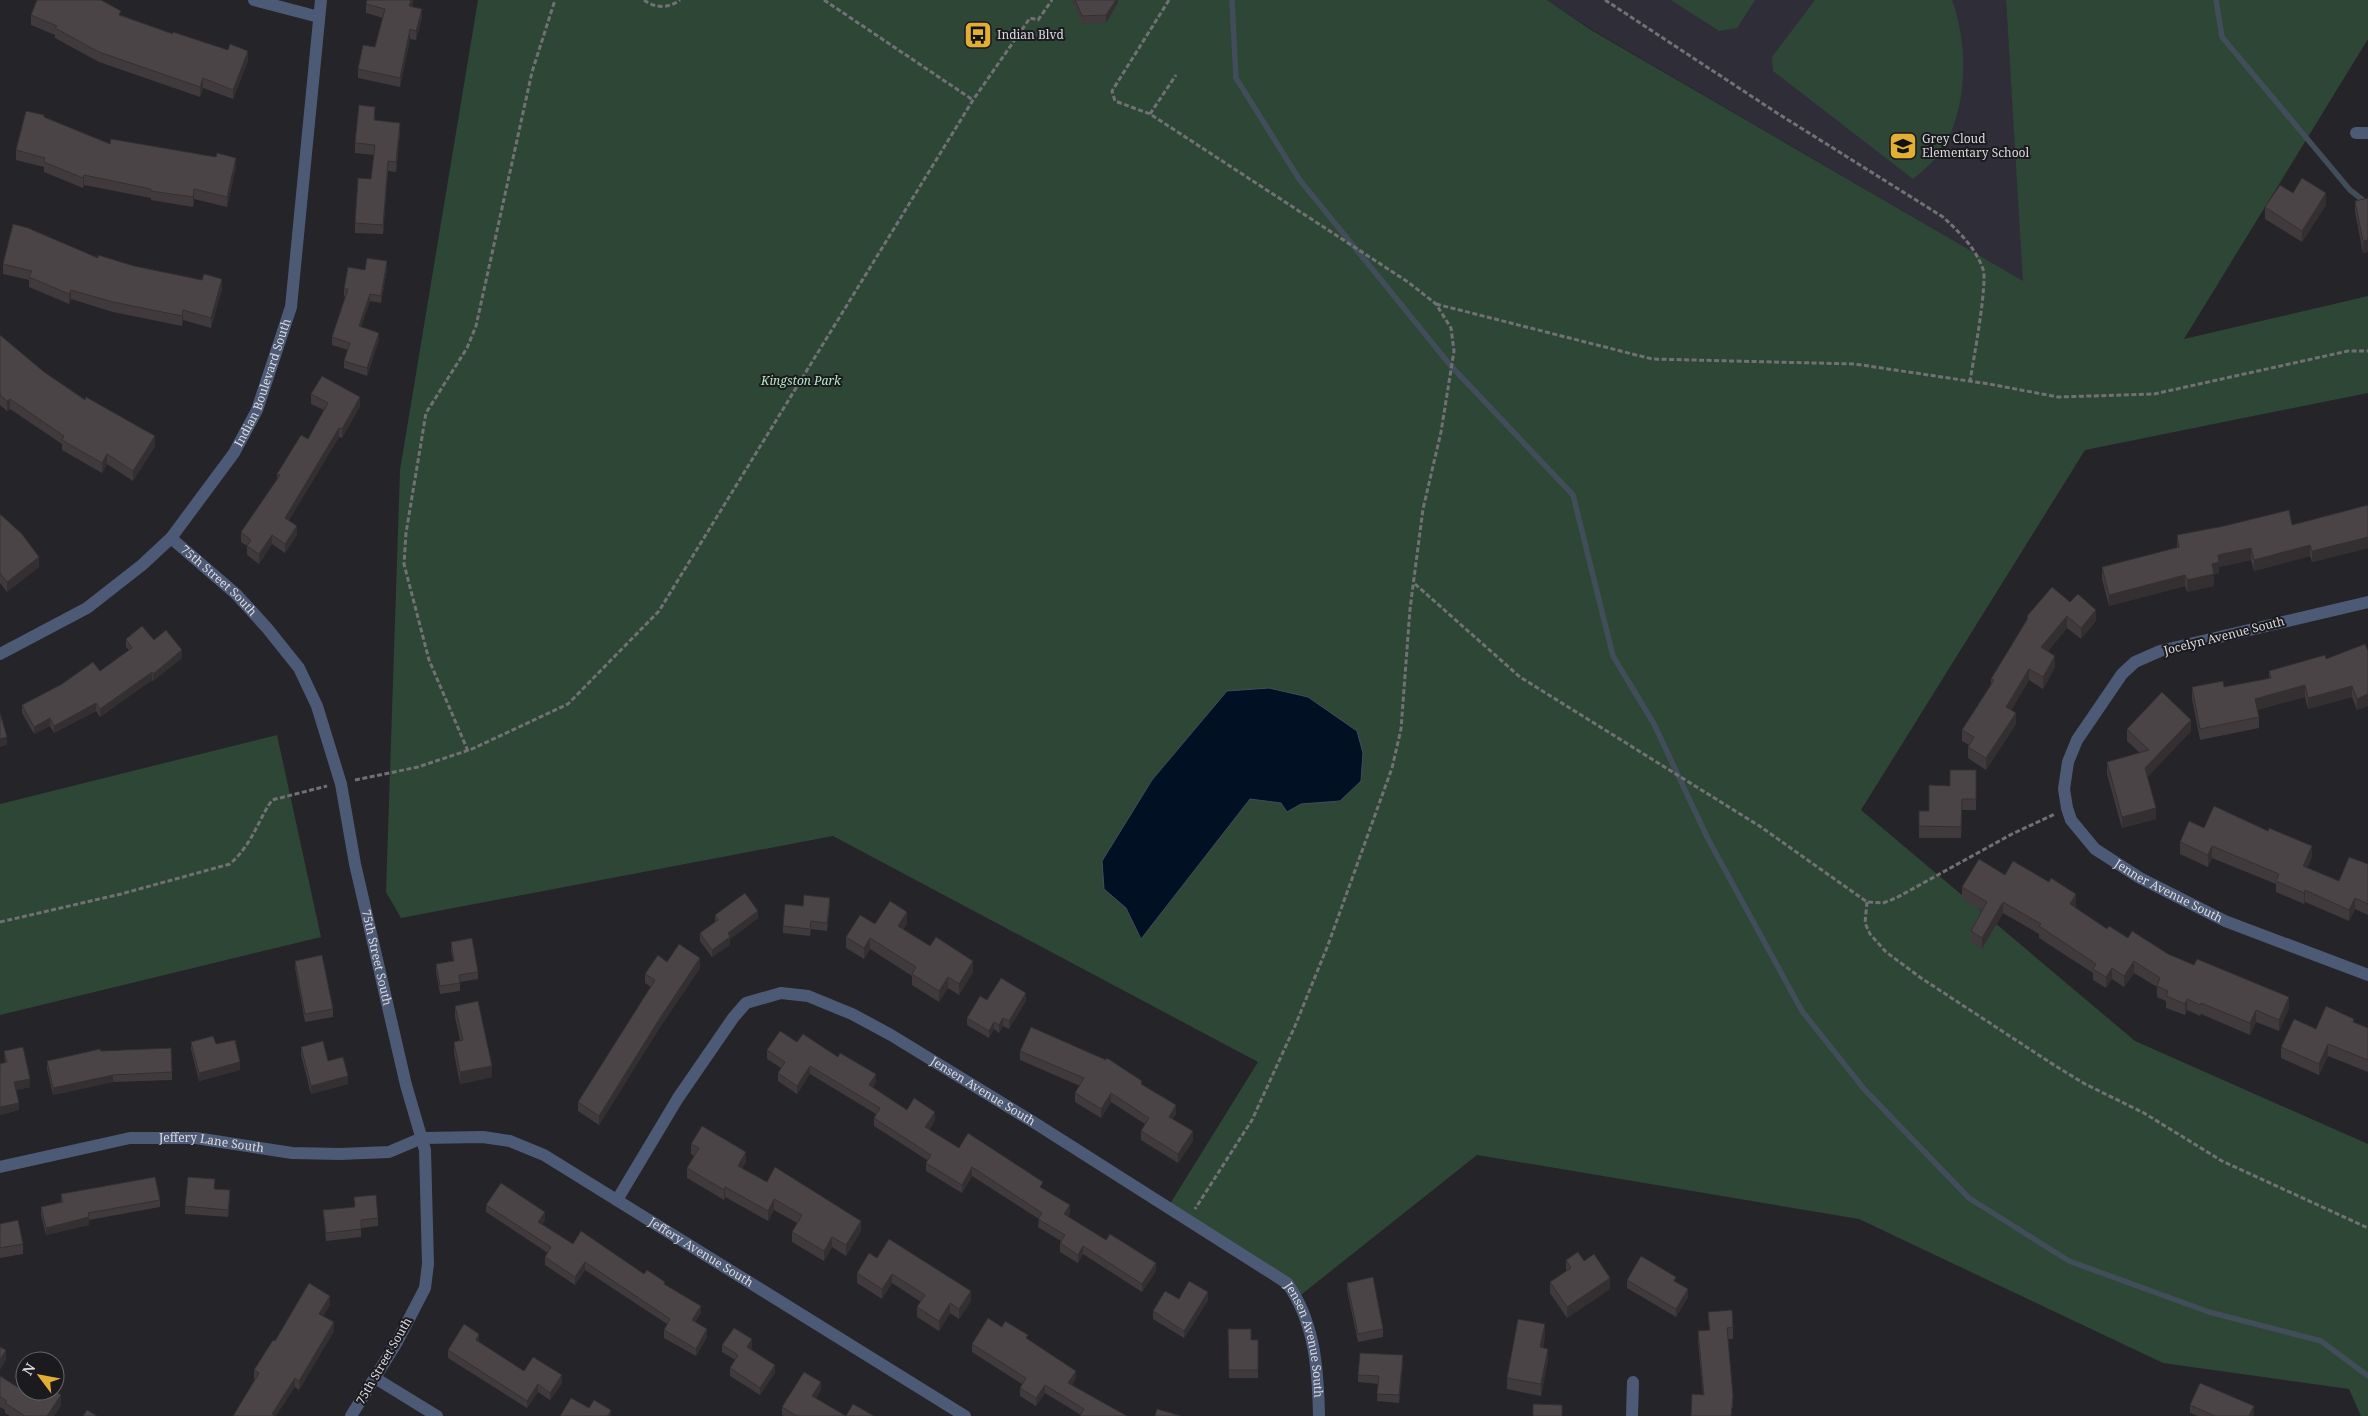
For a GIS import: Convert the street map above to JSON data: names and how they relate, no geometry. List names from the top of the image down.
{
  "streets": {
    "street": [
      "Indian Boulevard South",
      "75th Street South",
      "Jocelyn Avenue South",
      "Jenner Avenue South",
      "Jensen Avenue South",
      "Jeffery Lane South",
      "Jeffery Avenue South"
    ]
  },
  "crossings": [
    ["Indian Boulevard South", "75th Street South"],
    ["75th Street South", "Jeffery Lane South"],
    ["75th Street South", "Jeffery Avenue South"],
    ["Jocelyn Avenue South", "Jenner Avenue South"],
    ["Jensen Avenue South", "Jeffery Avenue South"],
    ["Jeffery Lane South", "Jeffery Avenue South"]
  ],
  "parks": ["Kingston Park"],
  "places": {
    "bus stop": ["Indian Blvd"],
    "school or university": ["Grey Cloud Elementary School"]
  },
  "north": "top left"
}
